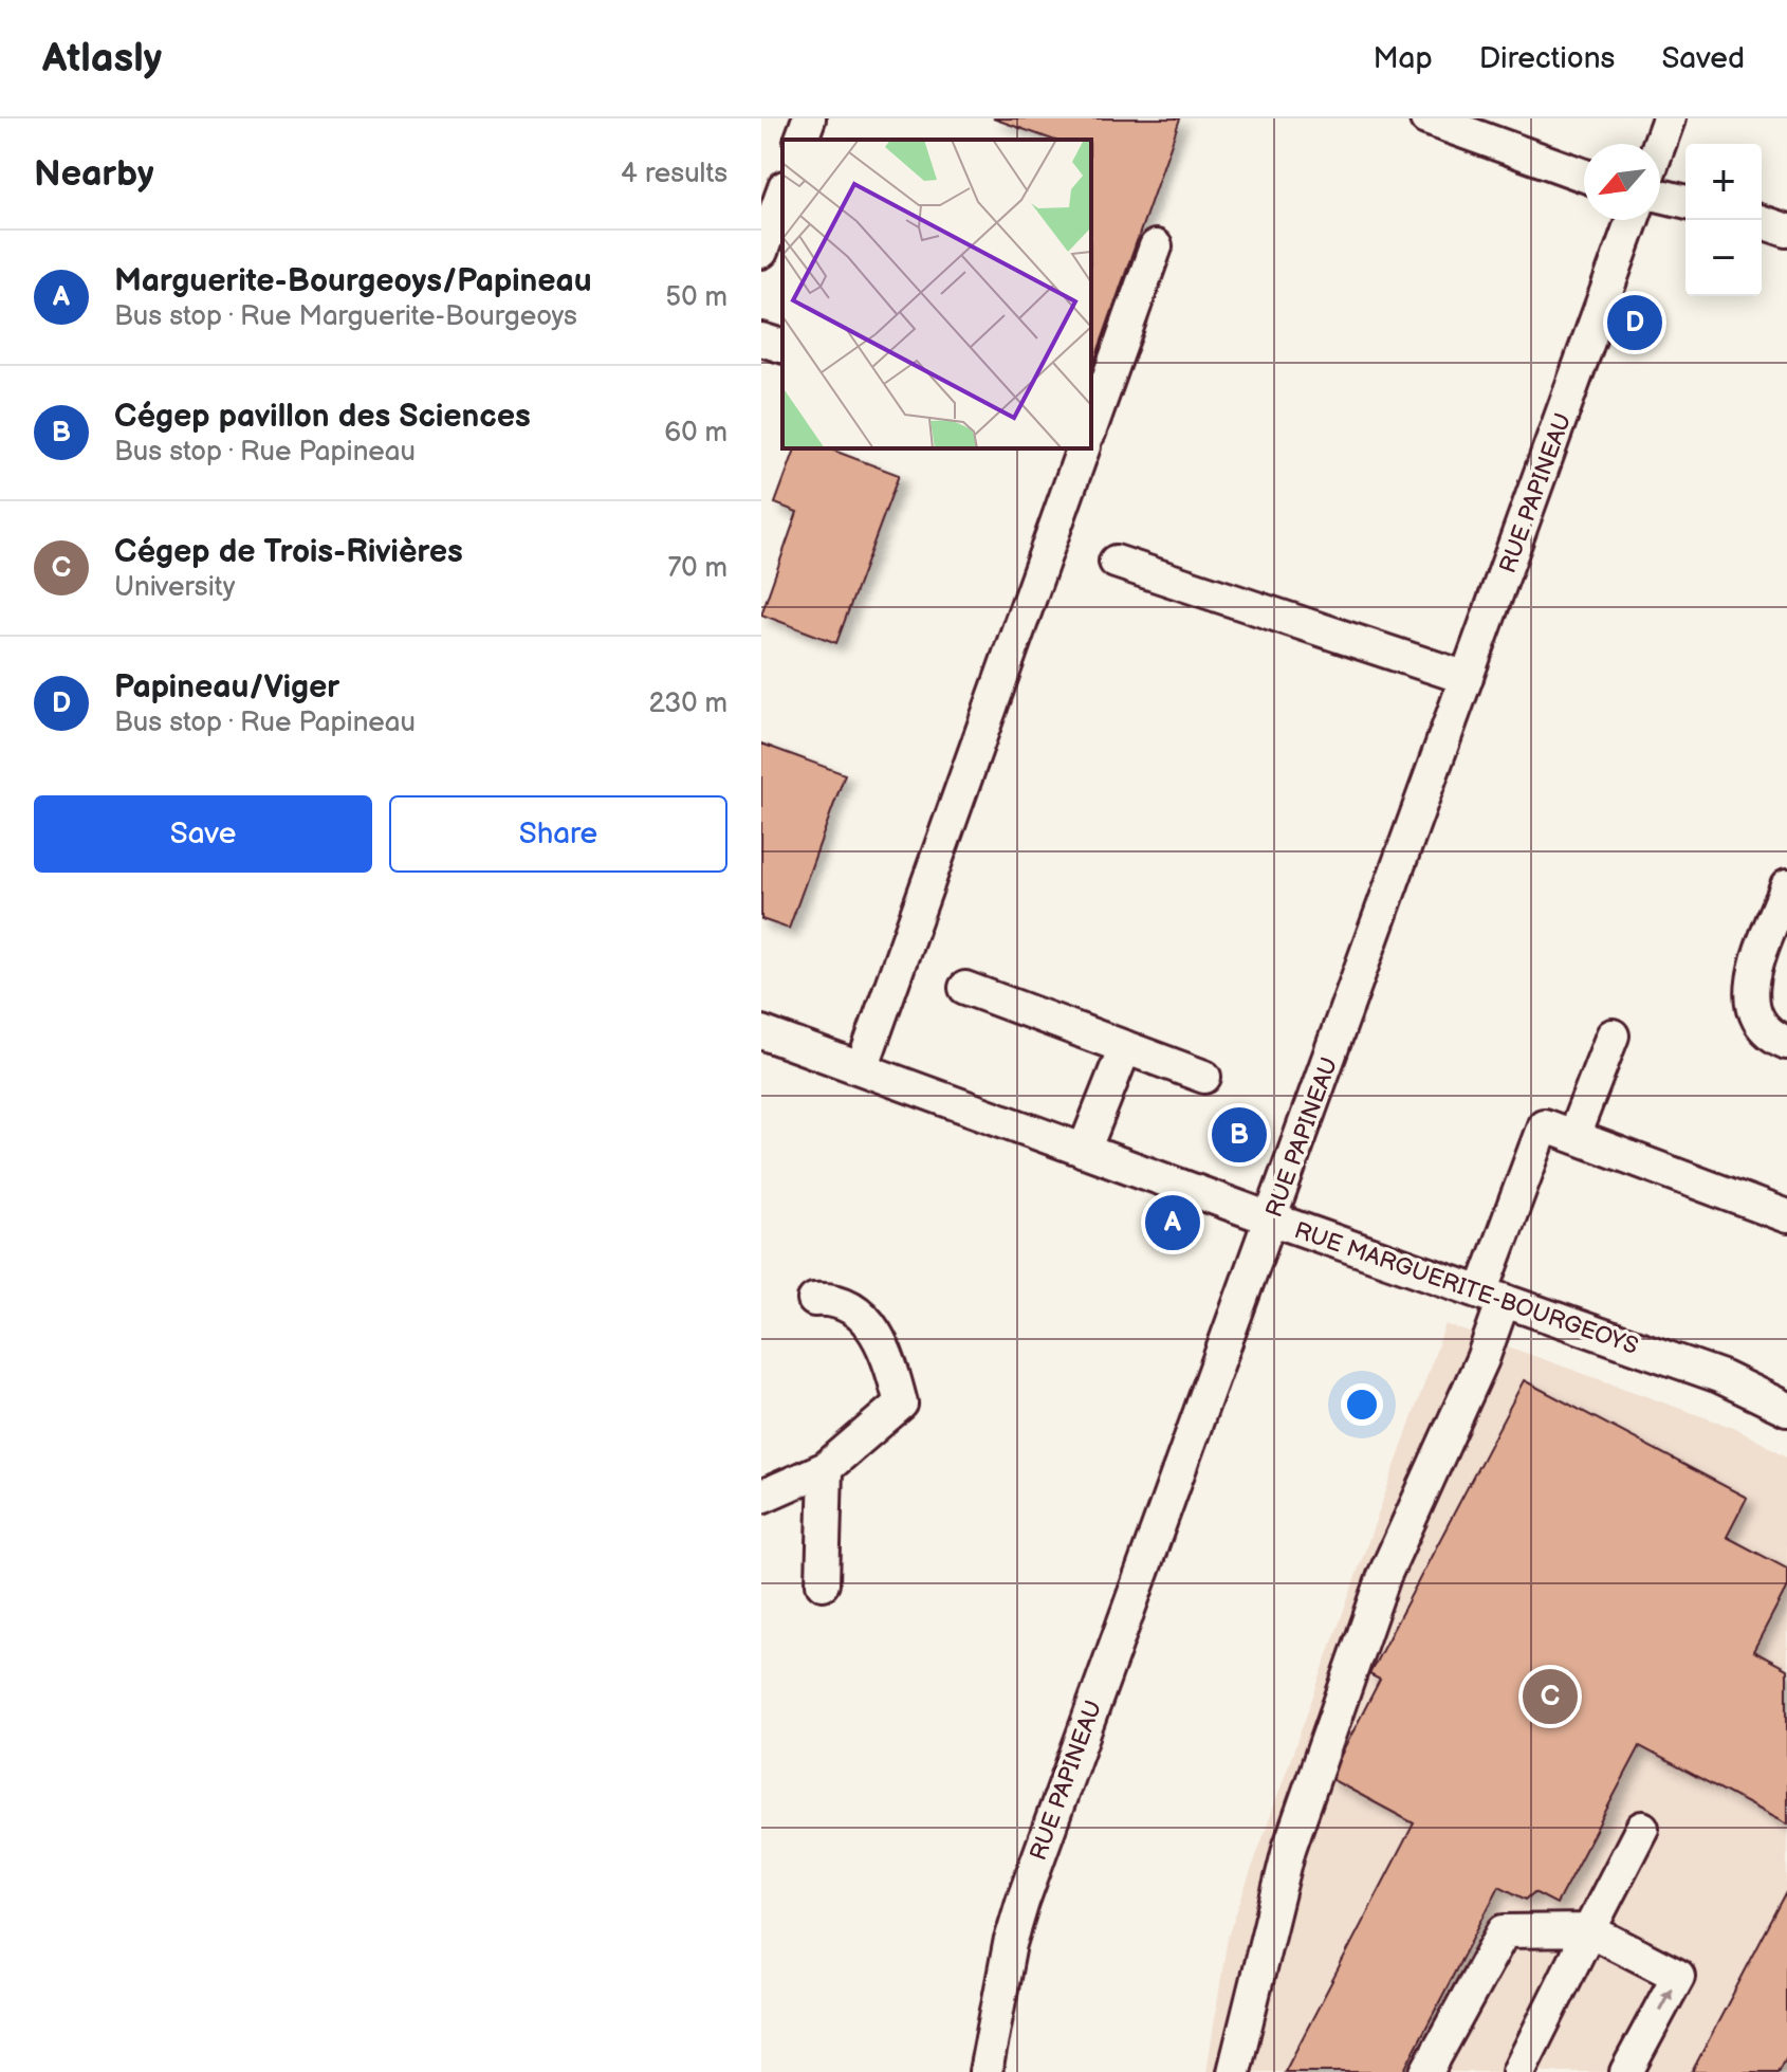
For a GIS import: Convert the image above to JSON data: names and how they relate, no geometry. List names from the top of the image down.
{
  "streets": {
    "street": ["RUE PAPINEAU", "RUE MARGUERITE-BOURGEOYS"]
  },
  "crossings": [
    ["RUE PAPINEAU", "RUE MARGUERITE-BOURGEOYS"]
  ],
  "north": "bottom left",
  "page": {
    "header": "Atlasly",
    "nav": ["Map", "Directions", "Saved"],
    "heading": ["Nearby", "4 results"],
    "map_buttons": ["+", "−"],
    "list": [
      {
        "mark": "A",
        "name": "Marguerite-Bourgeoys/Papineau",
        "note": "Bus stop · Rue Marguerite-Bourgeoys",
        "value": "50 m"
      },
      {
        "mark": "B",
        "name": "Cégep pavillon des Sciences",
        "note": "Bus stop · Rue Papineau",
        "value": "60 m"
      },
      {
        "mark": "C",
        "name": "Cégep de Trois-Rivières",
        "note": "University",
        "value": "70 m"
      },
      {
        "mark": "D",
        "name": "Papineau/Viger",
        "note": "Bus stop · Rue Papineau",
        "value": "230 m"
      }
    ],
    "pins": [
      "D",
      "B",
      "A",
      "C"
    ],
    "buttons": ["Save", "Share"]
  }
}
